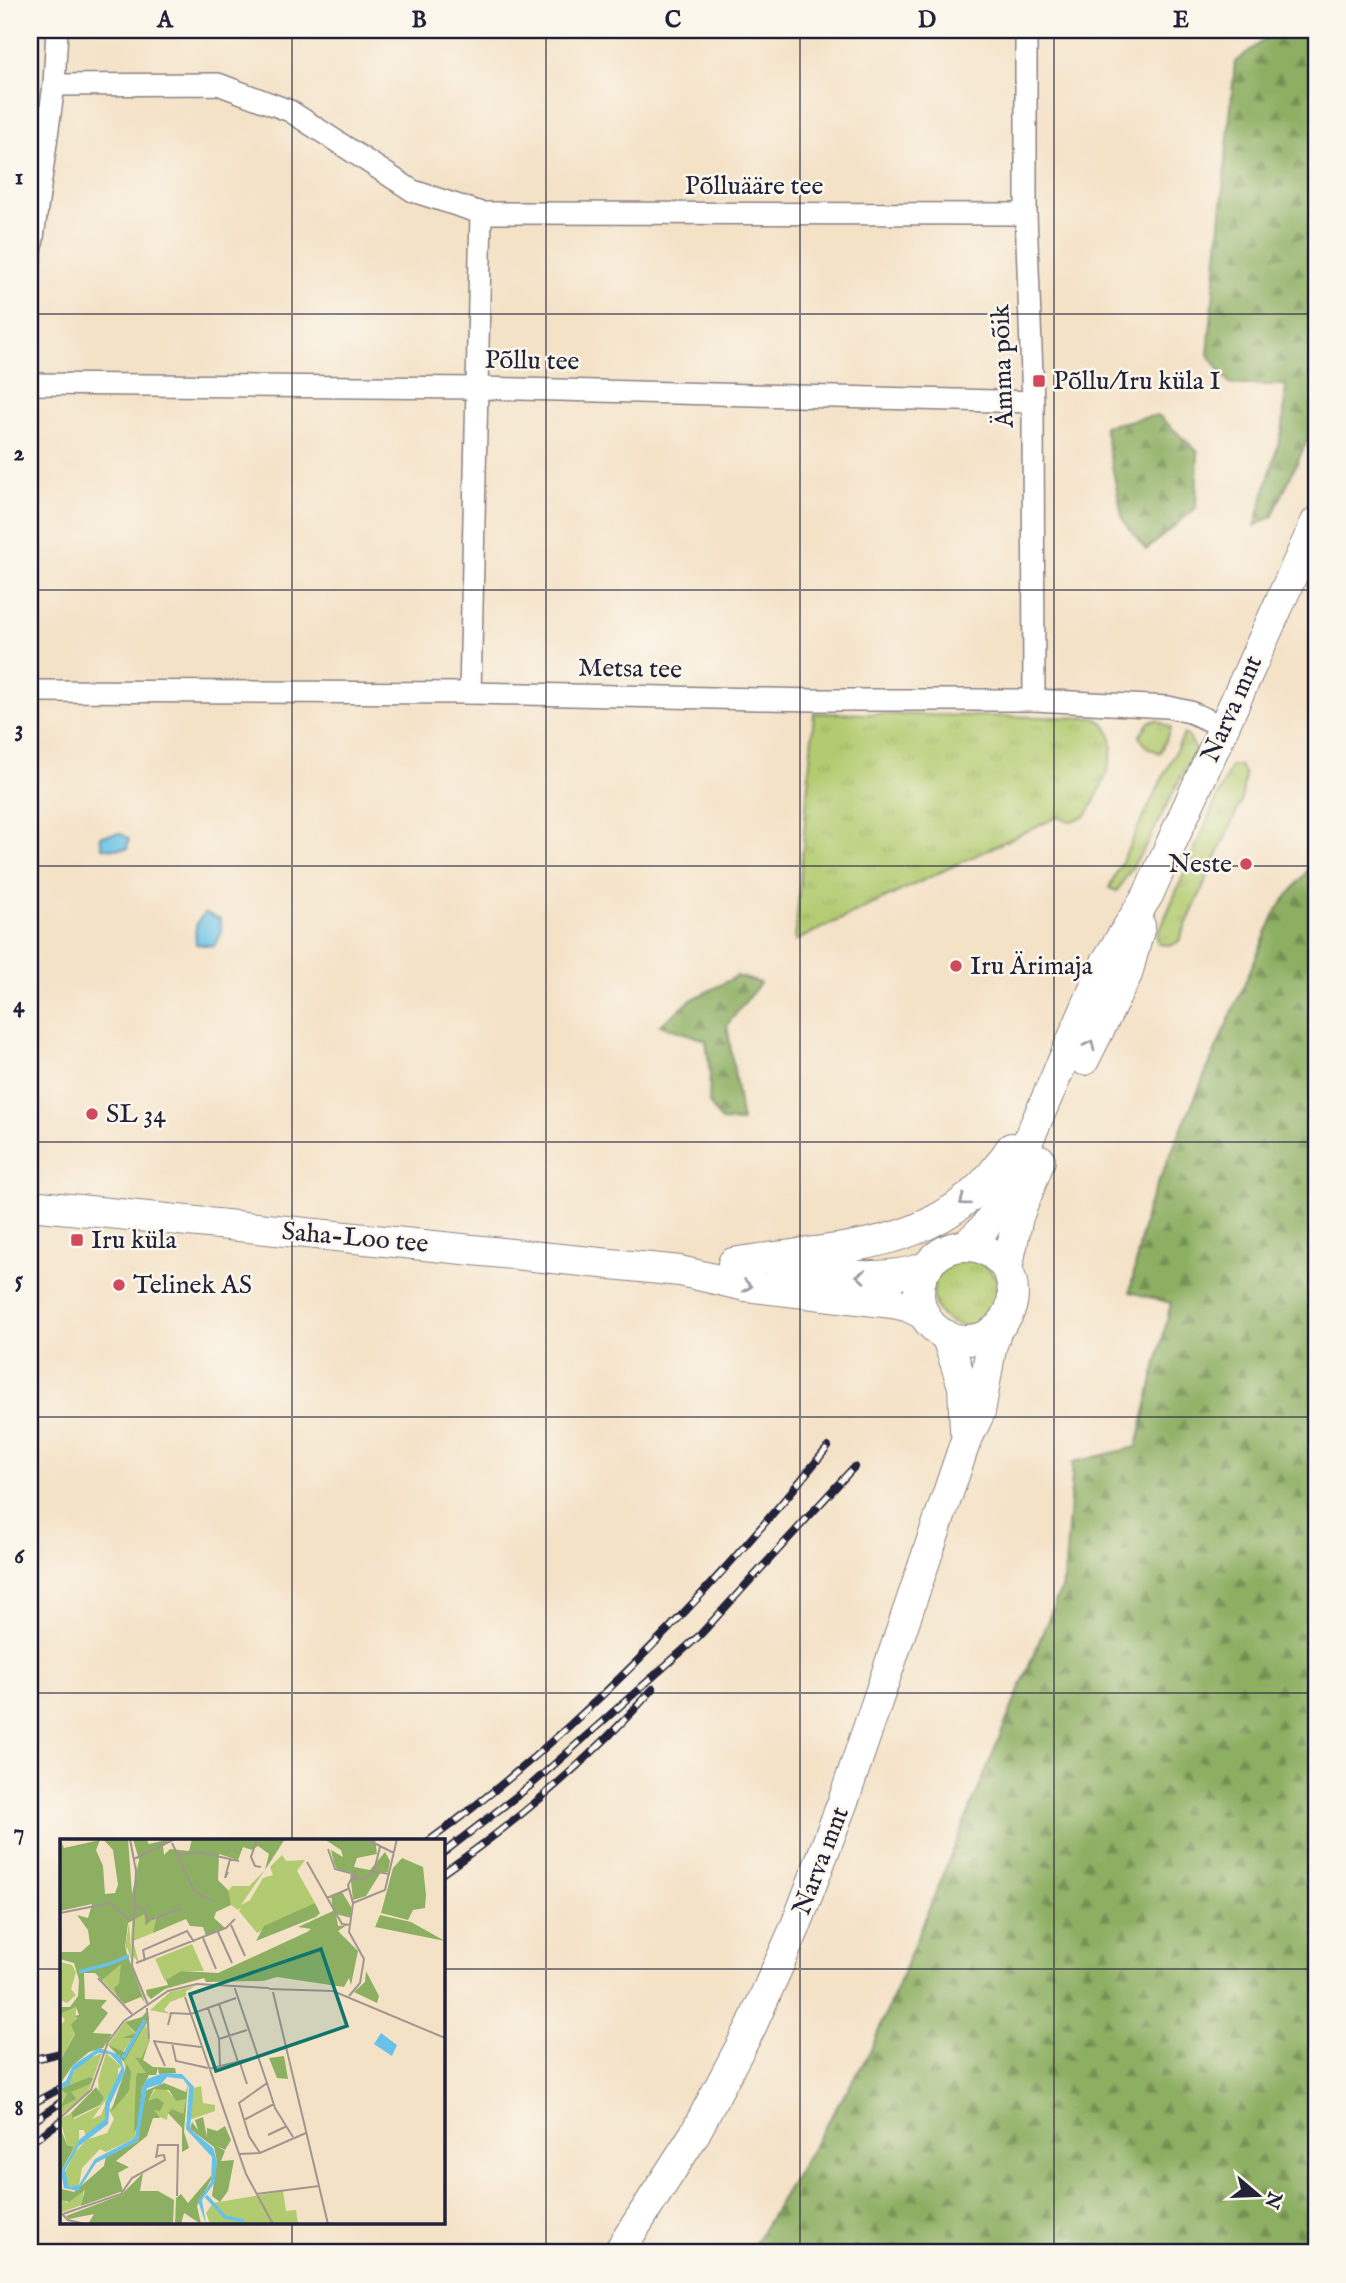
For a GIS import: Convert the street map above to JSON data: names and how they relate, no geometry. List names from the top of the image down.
{
  "streets": {
    "main road": ["Narva mnt", "Saha-Loo tee"],
    "street": [
      "Põlluääre tee",
      "Põllu tee",
      "Ämma põik",
      "Metsa tee"
    ]
  },
  "crossings": [
    ["Põlluääre tee", "Ämma põik"],
    ["Põllu tee", "Ämma põik"],
    ["Ämma põik", "Metsa tee"],
    ["Metsa tee", "Narva mnt"],
    ["Narva mnt", "Saha-Loo tee"]
  ],
  "places": {
    "transit": ["Põllu/Iru küla I", "Iru küla"],
    "other": [
      "Neste",
      "Iru Ärimaja",
      "SL 34",
      "Telinek AS"
    ]
  },
  "north": "right",
  "grid": {
    "columns": [
      "A",
      "B",
      "C",
      "D",
      "E"
    ],
    "rows": [
      "1",
      "2",
      "3",
      "4",
      "5",
      "6",
      "7",
      "8"
    ]
  }
}
